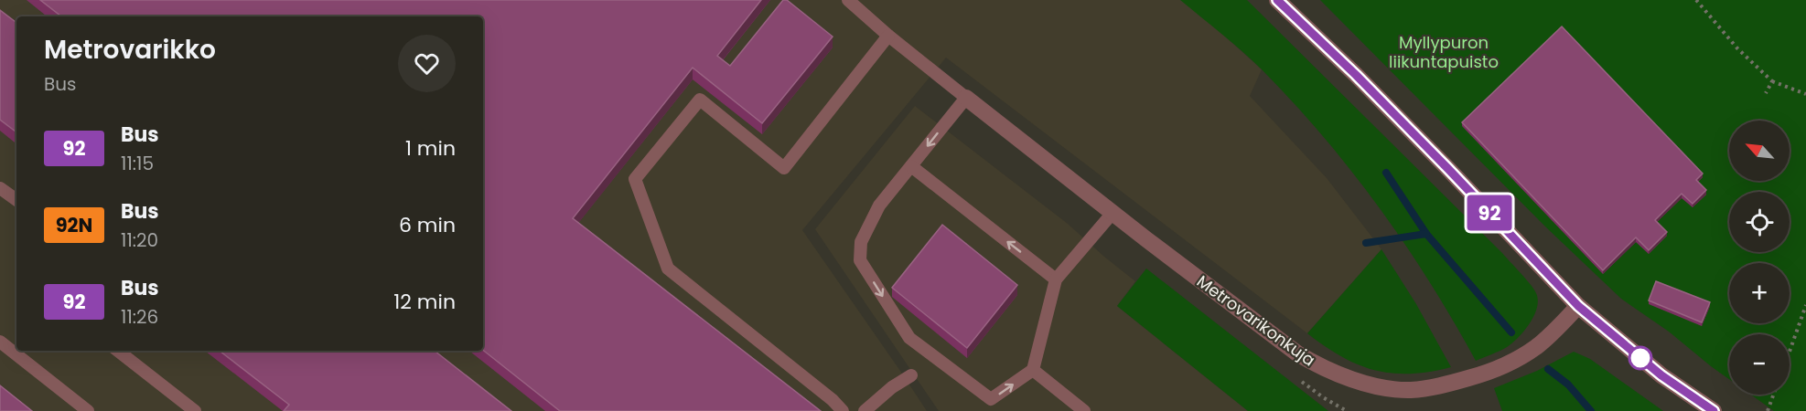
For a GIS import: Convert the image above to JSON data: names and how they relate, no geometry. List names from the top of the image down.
{
  "streets": {
    "street": ["Metrovarikonkuja"]
  },
  "parks": ["Myllypuron liikuntapuisto"],
  "lines": ["bus line 92"],
  "north": "top left",
  "page": {
    "on_map": "92",
    "heading": ["Metrovarikko", "Bus"],
    "list": [
      {
        "mark": "92",
        "name": "Bus",
        "note": "11:15",
        "value": "1 min"
      },
      {
        "mark": "92N",
        "name": "Bus",
        "note": "11:20",
        "value": "6 min"
      },
      {
        "mark": "92",
        "name": "Bus",
        "note": "11:26",
        "value": "12 min"
      }
    ],
    "map_buttons": ["+", "−"]
  }
}
